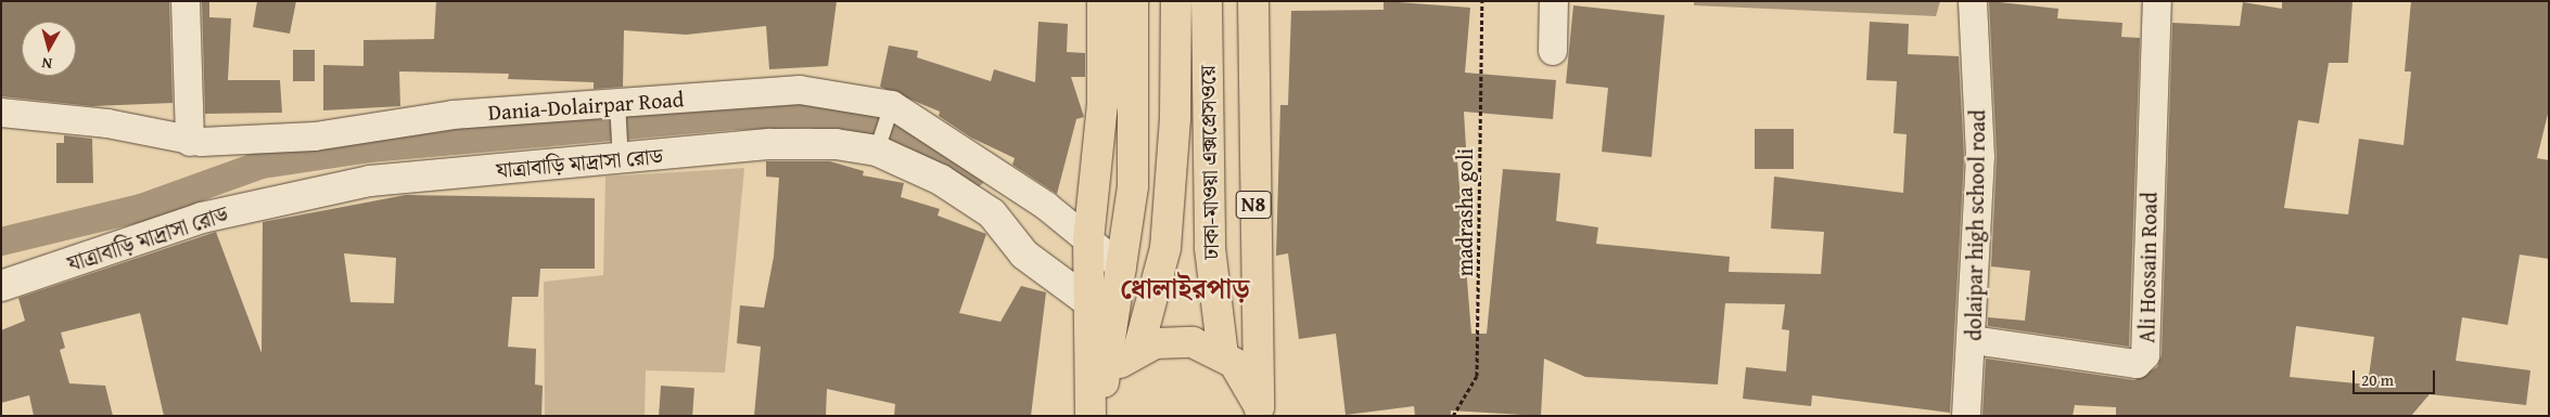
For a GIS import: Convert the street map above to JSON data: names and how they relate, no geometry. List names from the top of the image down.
{
  "streets": {
    "highway": ["ঢাকা-মাওয়া এক্সপ্রেসওয়ে", "N8"],
    "street": [
      "Dania-Dolairpar Road",
      "যাত্রাবাড়ি মাদ্রাসা রোড",
      "dolaipar high school road",
      "Ali Hossain Road"
    ],
    "path": ["madrasha goli"]
  },
  "crossings": [
    ["Dania-Dolairpar Road", "N8"],
    ["যাত্রাবাড়ি মাদ্রাসা রোড", "N8"],
    ["ঢাকা-মাওয়া এক্সপ্রেসওয়ে", "N8"],
    ["dolaipar high school road", "Ali Hossain Road"]
  ],
  "districts": ["ধোলাইরপাড়"],
  "scale_bar": "20 m",
  "north": "bottom"
}
